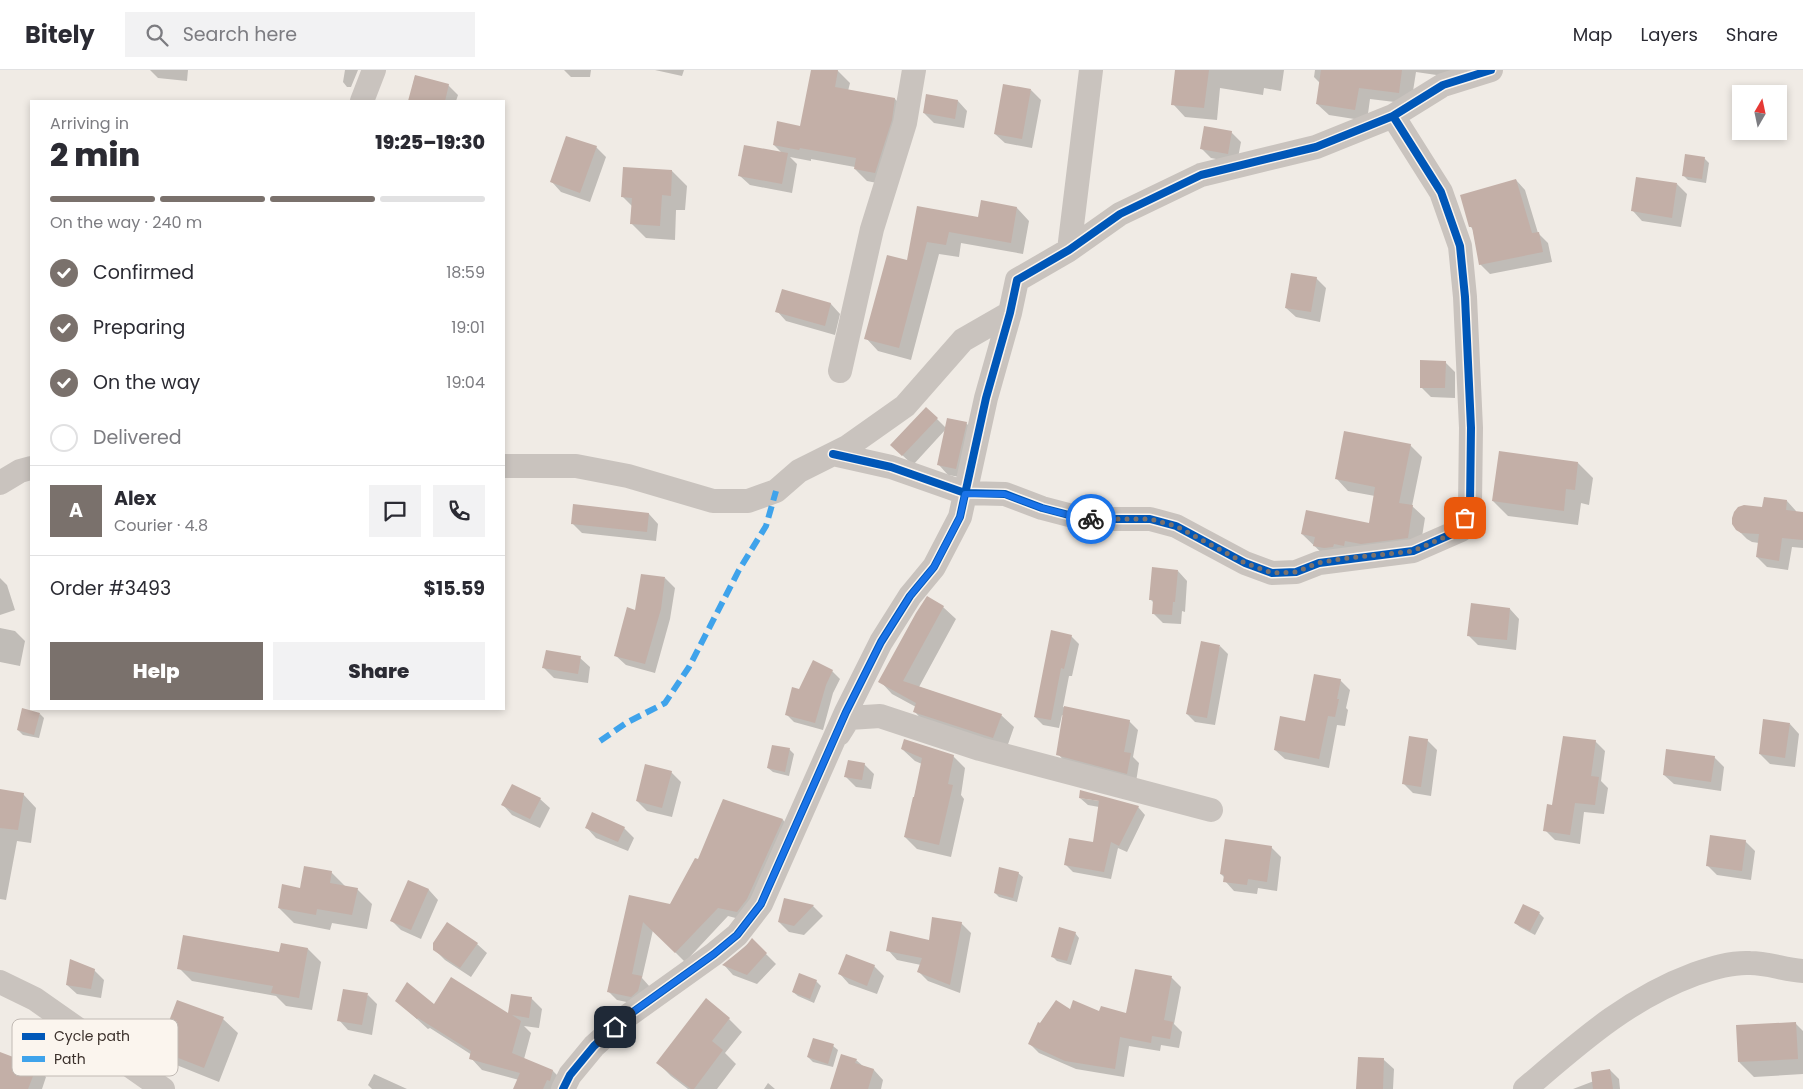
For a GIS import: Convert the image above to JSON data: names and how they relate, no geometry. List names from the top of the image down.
{
  "legend": ["Cycle path", "Path"],
  "north": "top",
  "page": {
    "header": "Bitely",
    "search": "Search here",
    "nav": ["Map", "Layers", "Share"],
    "heading": ["2 min", "Arriving in", "19:25–19:30"],
    "panel": [
      "Alex",
      "Courier · 4.8",
      "Order #3493",
      "$15.59"
    ],
    "bar": "On the way · 240 m",
    "list": [
      ["Confirmed", "18:59"],
      ["Preparing", "19:01"],
      ["On the way", "19:04"],
      "Delivered"
    ],
    "round": "A",
    "buttons": ["Help", "Share"]
  }
}
